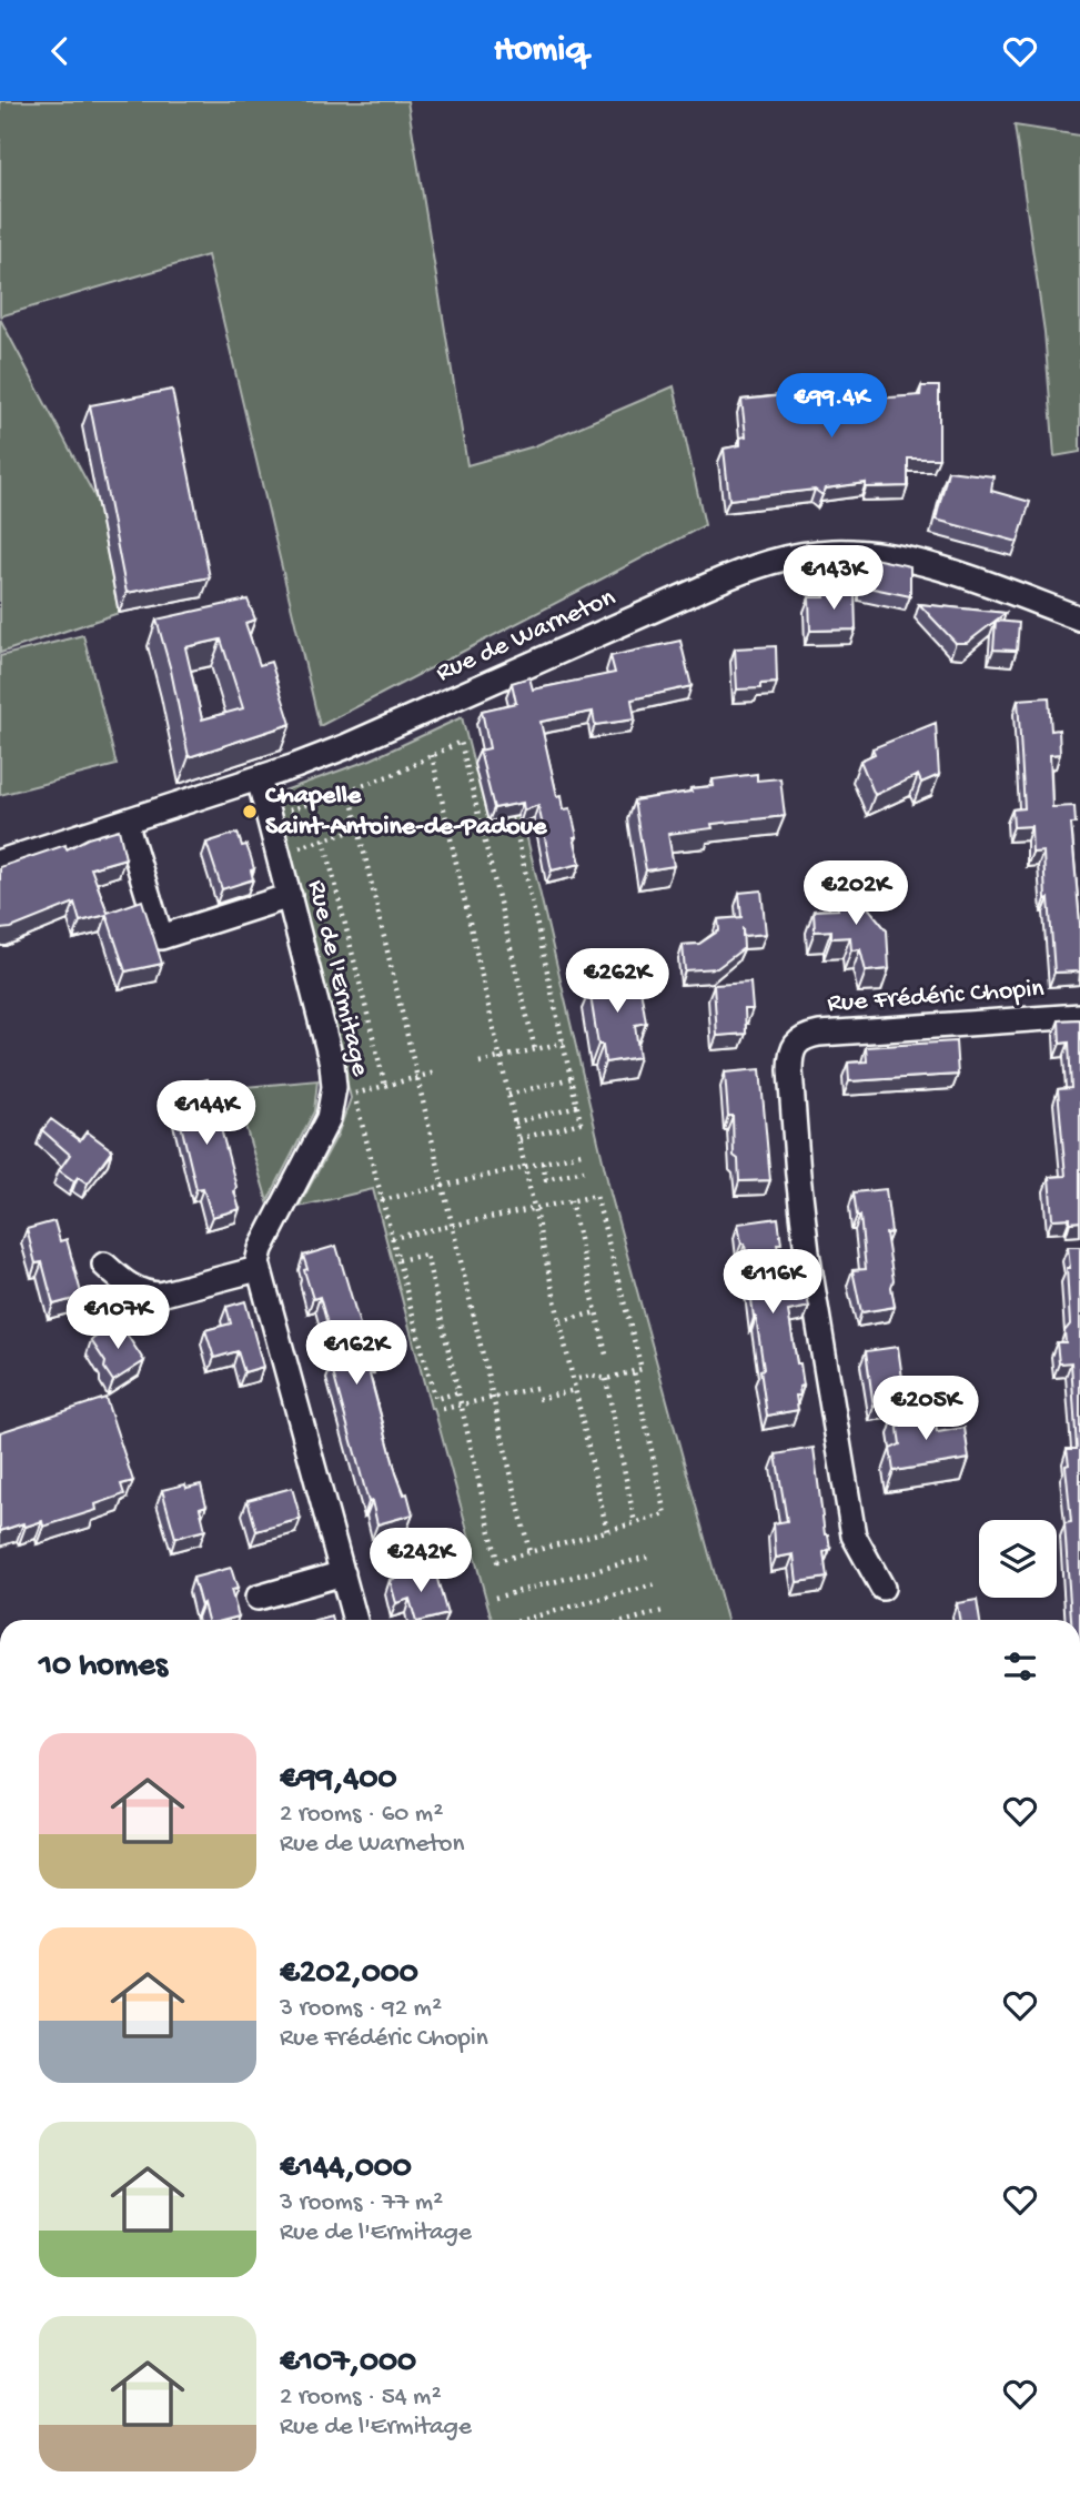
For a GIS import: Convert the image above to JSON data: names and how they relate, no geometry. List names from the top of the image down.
{
  "streets": {
    "street": ["Rue de Warneton", "Rue de l'Ermitage", "Rue Frédéric Chopin"]
  },
  "crossings": [
    ["Rue de Warneton", "Rue de l'Ermitage"]
  ],
  "places": ["Chapelle Saint-Antoine-de-Padoue"],
  "page": {
    "header": "Homiq",
    "price": [
      "€99.4K",
      "€143K",
      "€202K",
      "€262K",
      "€144K",
      "€116K",
      "€107K",
      "€162K",
      "€205K",
      "€242K"
    ],
    "heading": "10 homes",
    "list": [
      {
        "name": "€99,400",
        "note": "2 rooms · 60 m² · Rue de Warneton"
      },
      {
        "name": "€202,000",
        "note": "3 rooms · 92 m² · Rue Frédéric Chopin"
      },
      {
        "name": "€144,000",
        "note": "3 rooms · 77 m² · Rue de l'Ermitage"
      },
      {
        "name": "€107,000",
        "note": "2 rooms · 54 m² · Rue de l'Ermitage"
      }
    ]
  }
}
